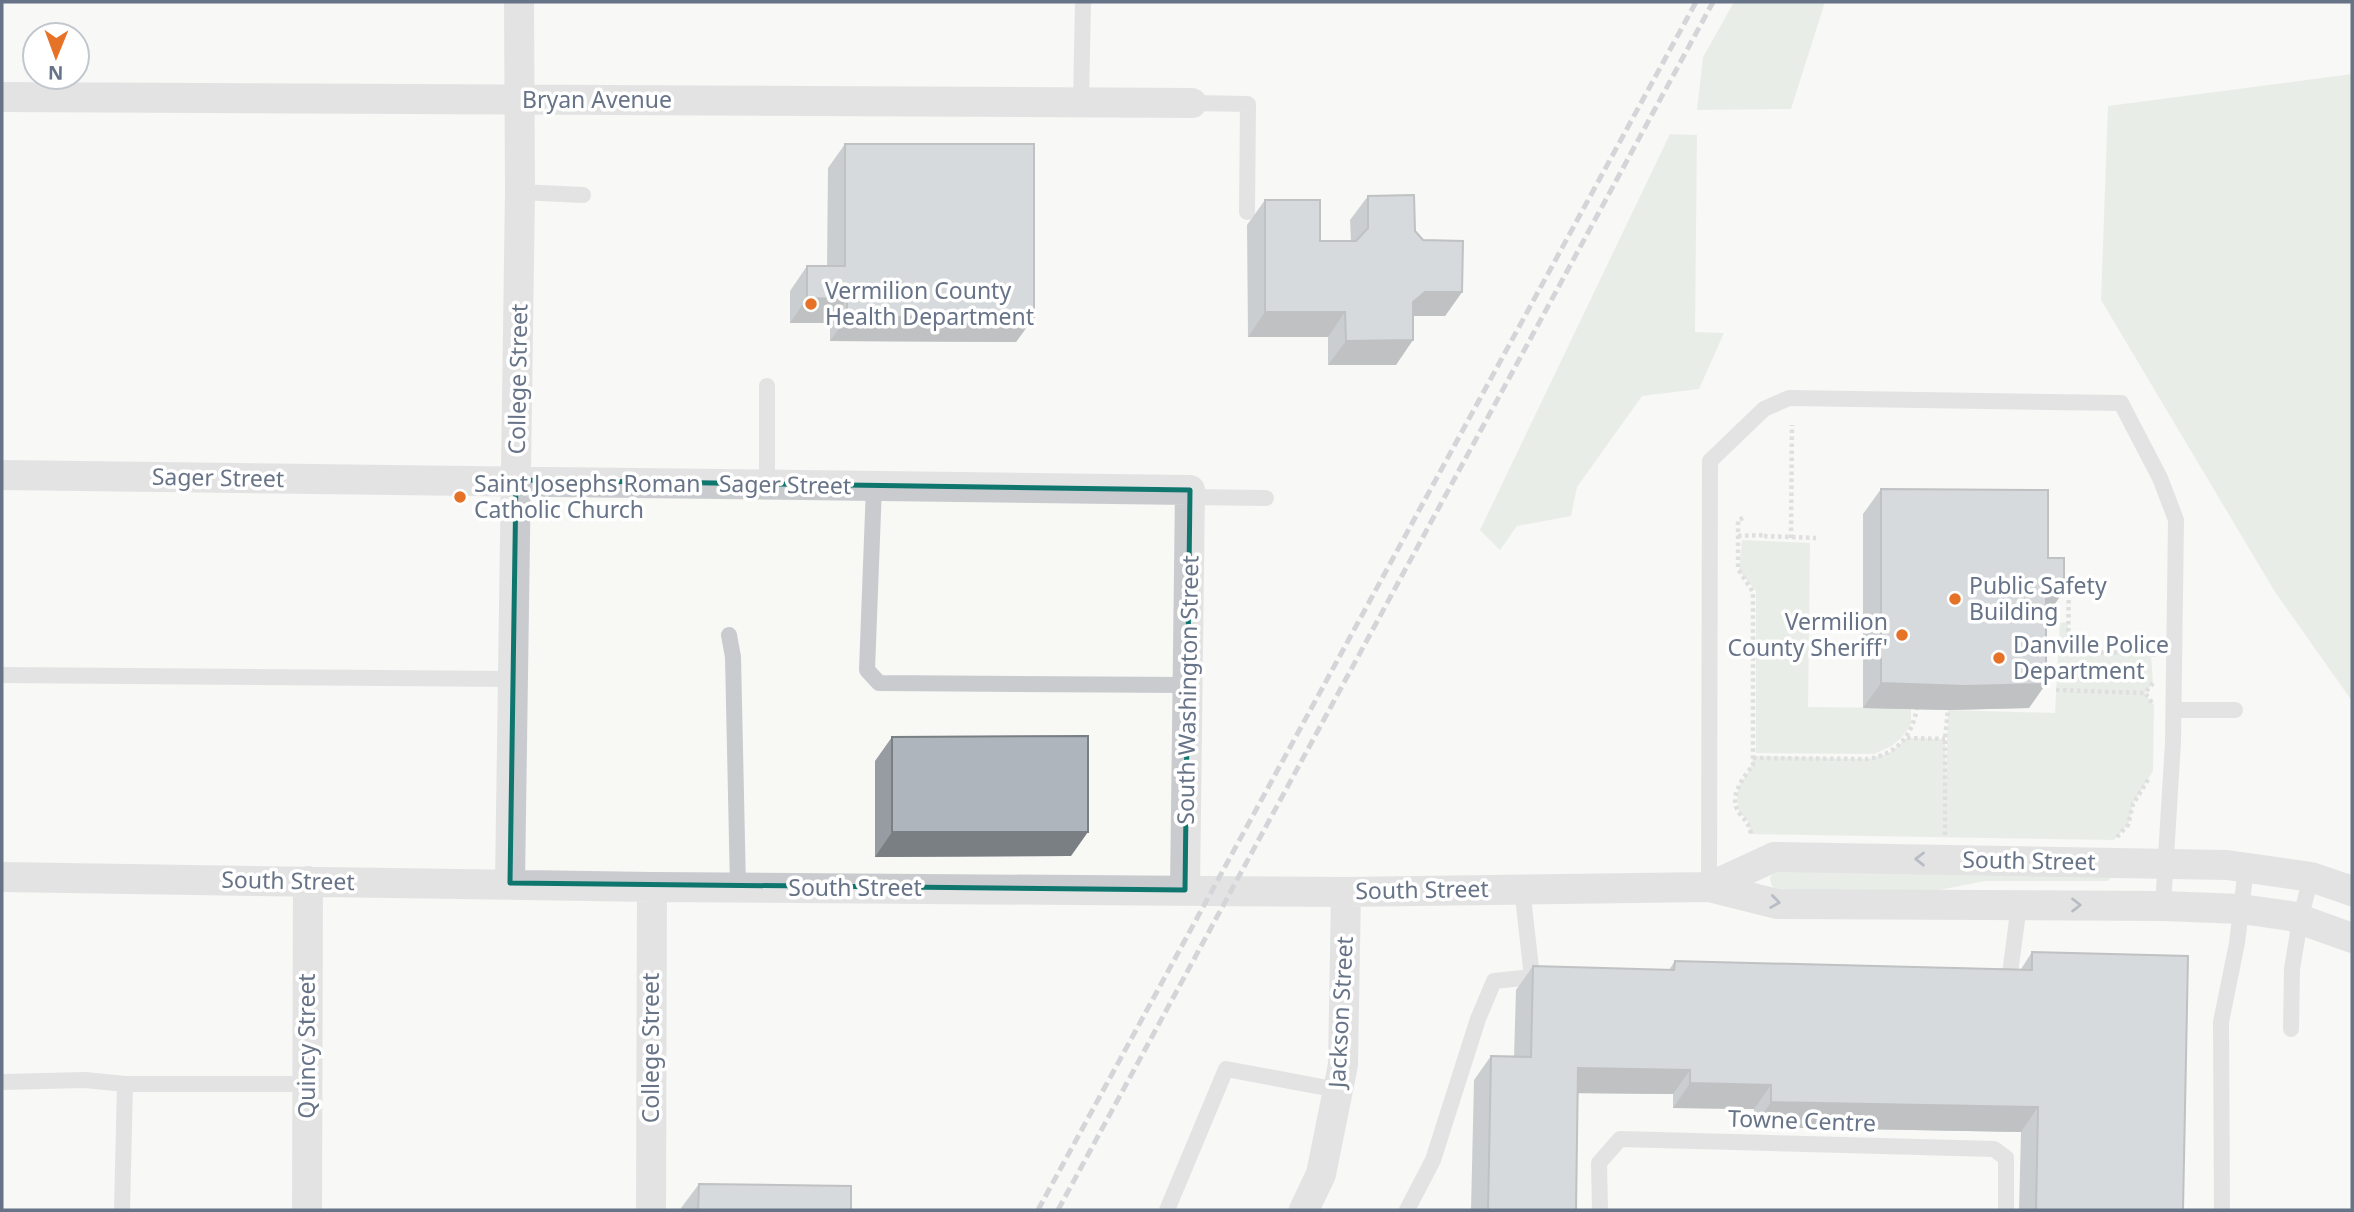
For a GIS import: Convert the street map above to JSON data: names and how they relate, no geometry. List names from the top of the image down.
{
  "streets": {
    "street": [
      "Bryan Avenue",
      "College Street",
      "Sager Street",
      "South Washington Street",
      "South Street",
      "Jackson Street",
      "Quincy Street"
    ],
    "lane": ["Towne Centre"]
  },
  "crossings": [
    ["Bryan Avenue", "College Street"],
    ["College Street", "Sager Street"],
    ["College Street", "South Street"],
    ["Sager Street", "South Washington Street"],
    ["South Washington Street", "South Street"],
    ["South Street", "Jackson Street"],
    ["South Street", "Quincy Street"]
  ],
  "places": [
    "Vermilion County Health Department",
    "Saint Josephs Roman Catholic Church",
    "Public Safety Building",
    "Vermilion County Sheriff'",
    "Danville Police Department"
  ],
  "north": "bottom"
}
